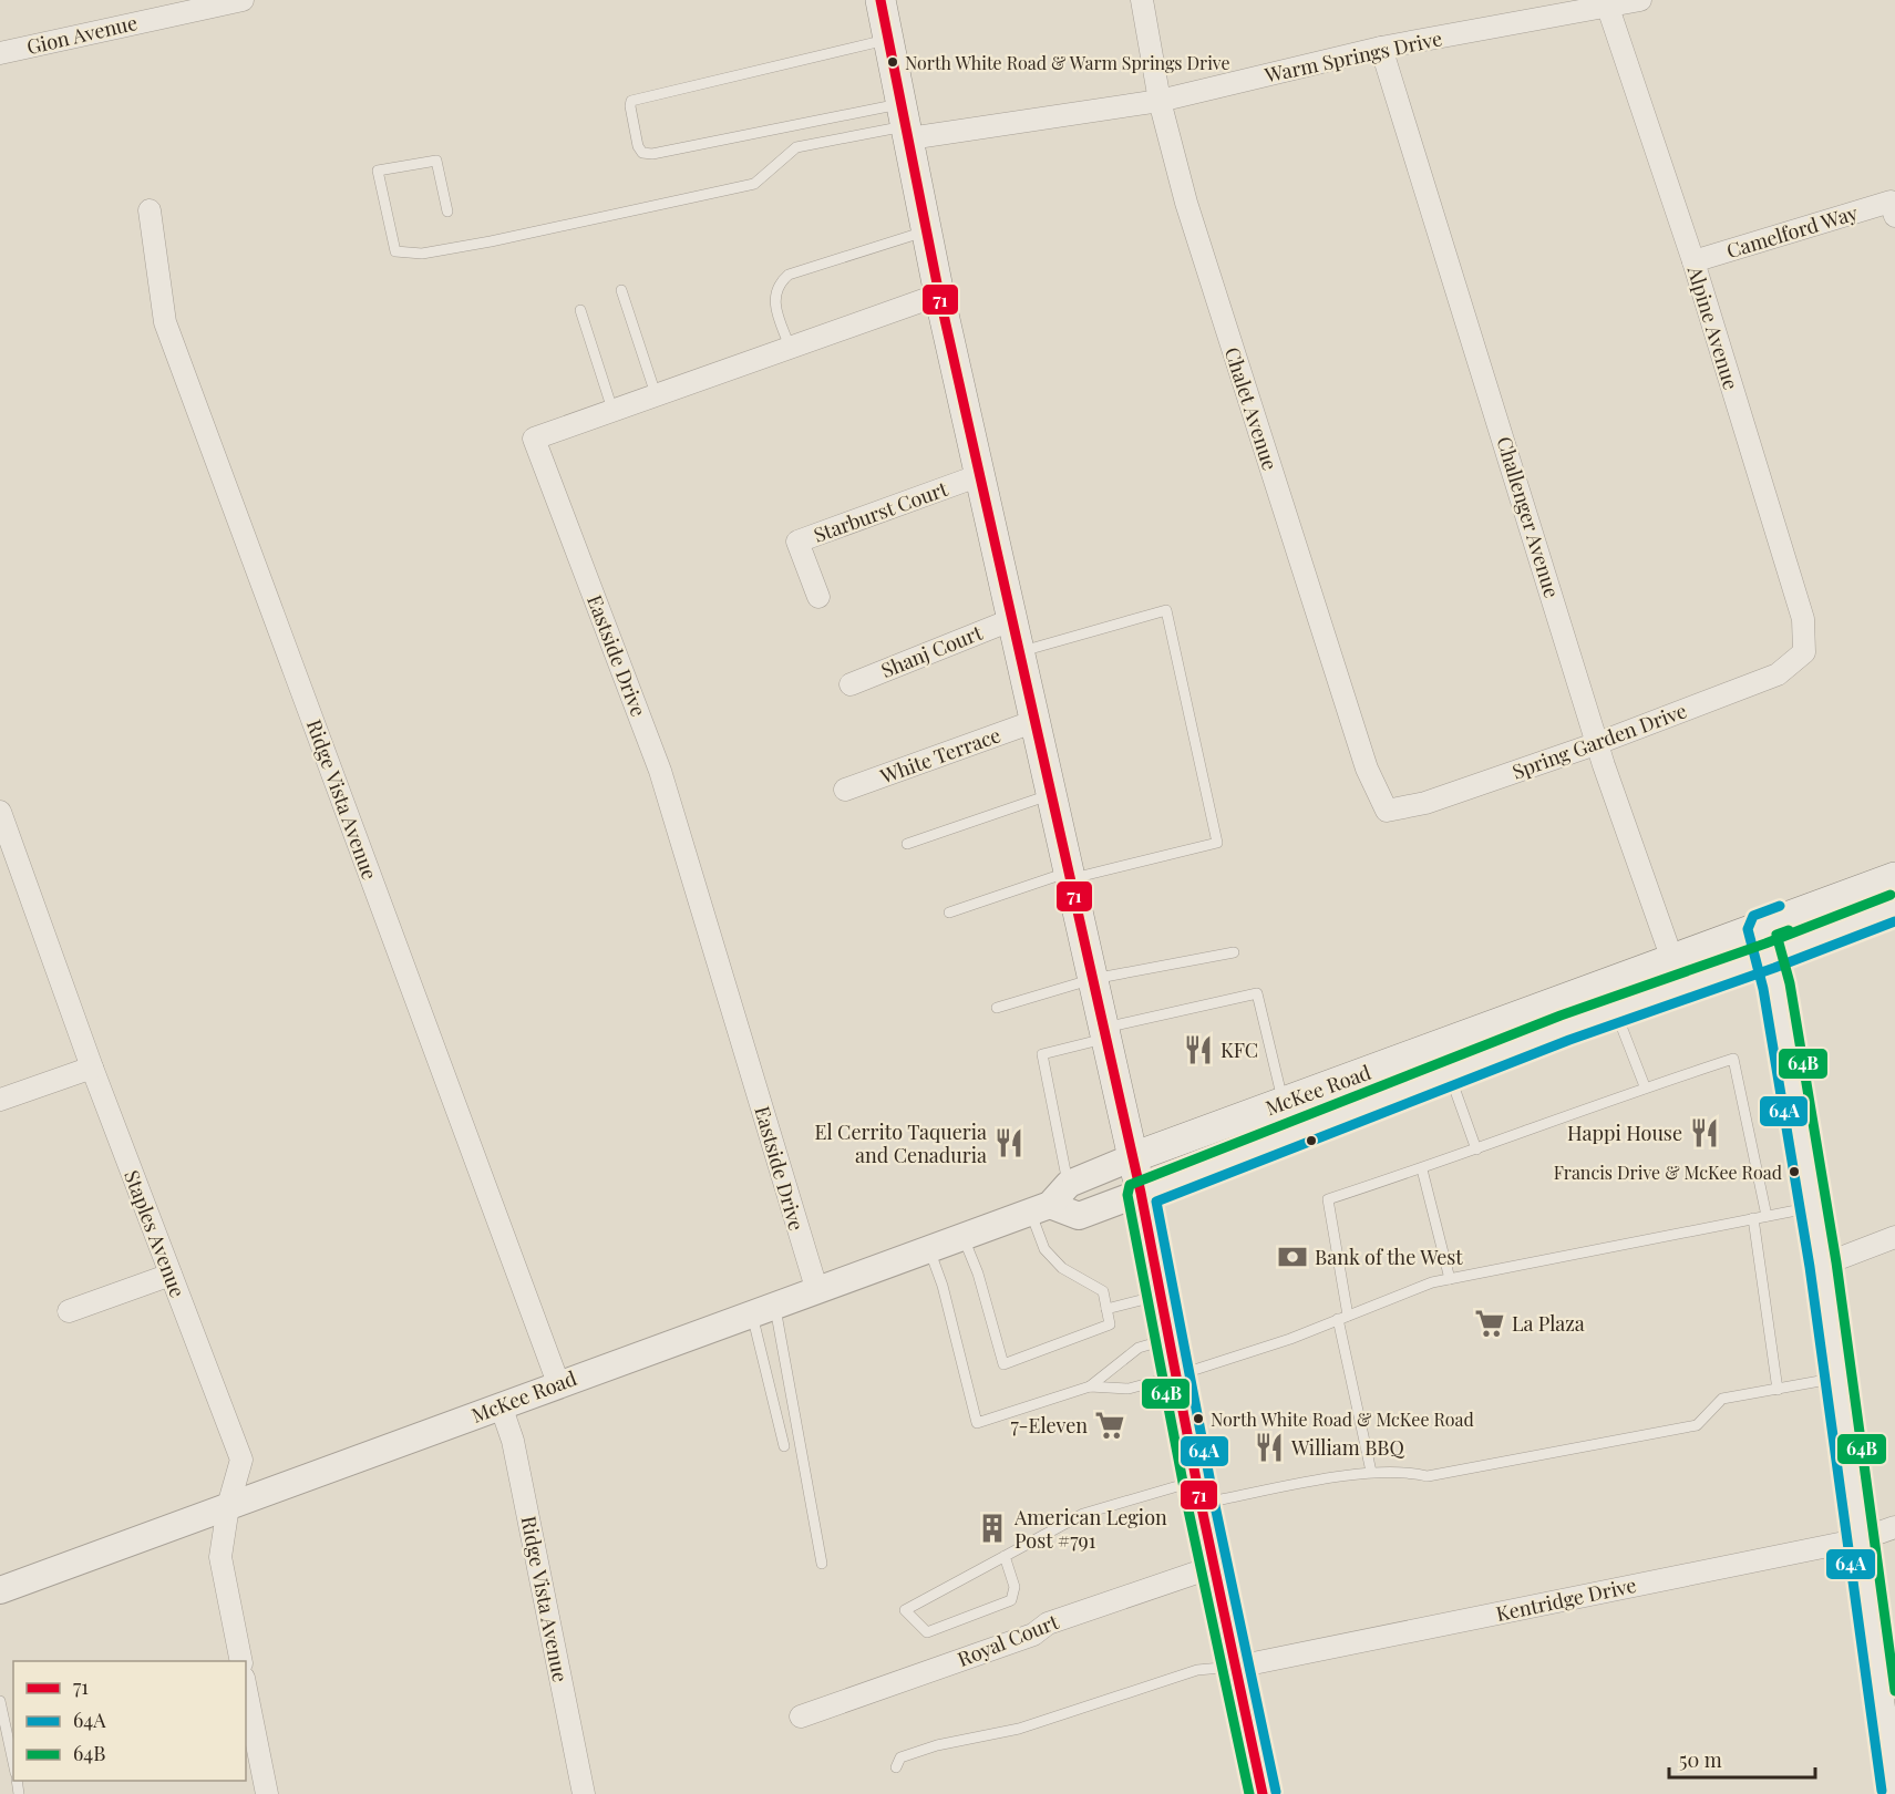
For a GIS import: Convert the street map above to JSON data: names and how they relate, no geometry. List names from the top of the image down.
{
  "streets": {
    "main road": ["McKee Road"],
    "street": [
      "Gion Avenue",
      "Warm Springs Drive",
      "Camelford Way",
      "Alpine Avenue",
      "Chalet Avenue",
      "Starburst Court",
      "Challenger Avenue",
      "Shanj Court",
      "Eastside Drive",
      "Spring Garden Drive",
      "White Terrace",
      "Ridge Vista Avenue",
      "Staples Avenue",
      "Kentridge Drive",
      "Royal Court"
    ]
  },
  "crossings": [
    ["Warm Springs Drive", "Alpine Avenue"],
    ["Warm Springs Drive", "Chalet Avenue"],
    ["Warm Springs Drive", "Challenger Avenue"],
    ["Camelford Way", "Alpine Avenue"],
    ["Alpine Avenue", "Spring Garden Drive"],
    ["Chalet Avenue", "Spring Garden Drive"],
    ["Challenger Avenue", "Spring Garden Drive"],
    ["Challenger Avenue", "McKee Road"],
    ["Eastside Drive", "McKee Road"],
    ["Ridge Vista Avenue", "McKee Road"],
    ["McKee Road", "Staples Avenue"]
  ],
  "places": {
    "other": ["North White Road & Warm Springs Drive", "Francis Drive & McKee Road", "North White Road & McKee Road"],
    "restaurant": [
      "KFC",
      "Happi House",
      "El Cerrito Taqueria and Cenaduria",
      "William BBQ"
    ],
    "bank": ["Bank of the West"],
    "supermarket": ["La Plaza", "7-Eleven"],
    "building": ["American Legion Post #791"]
  },
  "lines": ["transit line 71", "transit line 64B", "transit line 64A"],
  "legend": ["71", "64A", "64B"],
  "scale_bar": "50 m"
}
